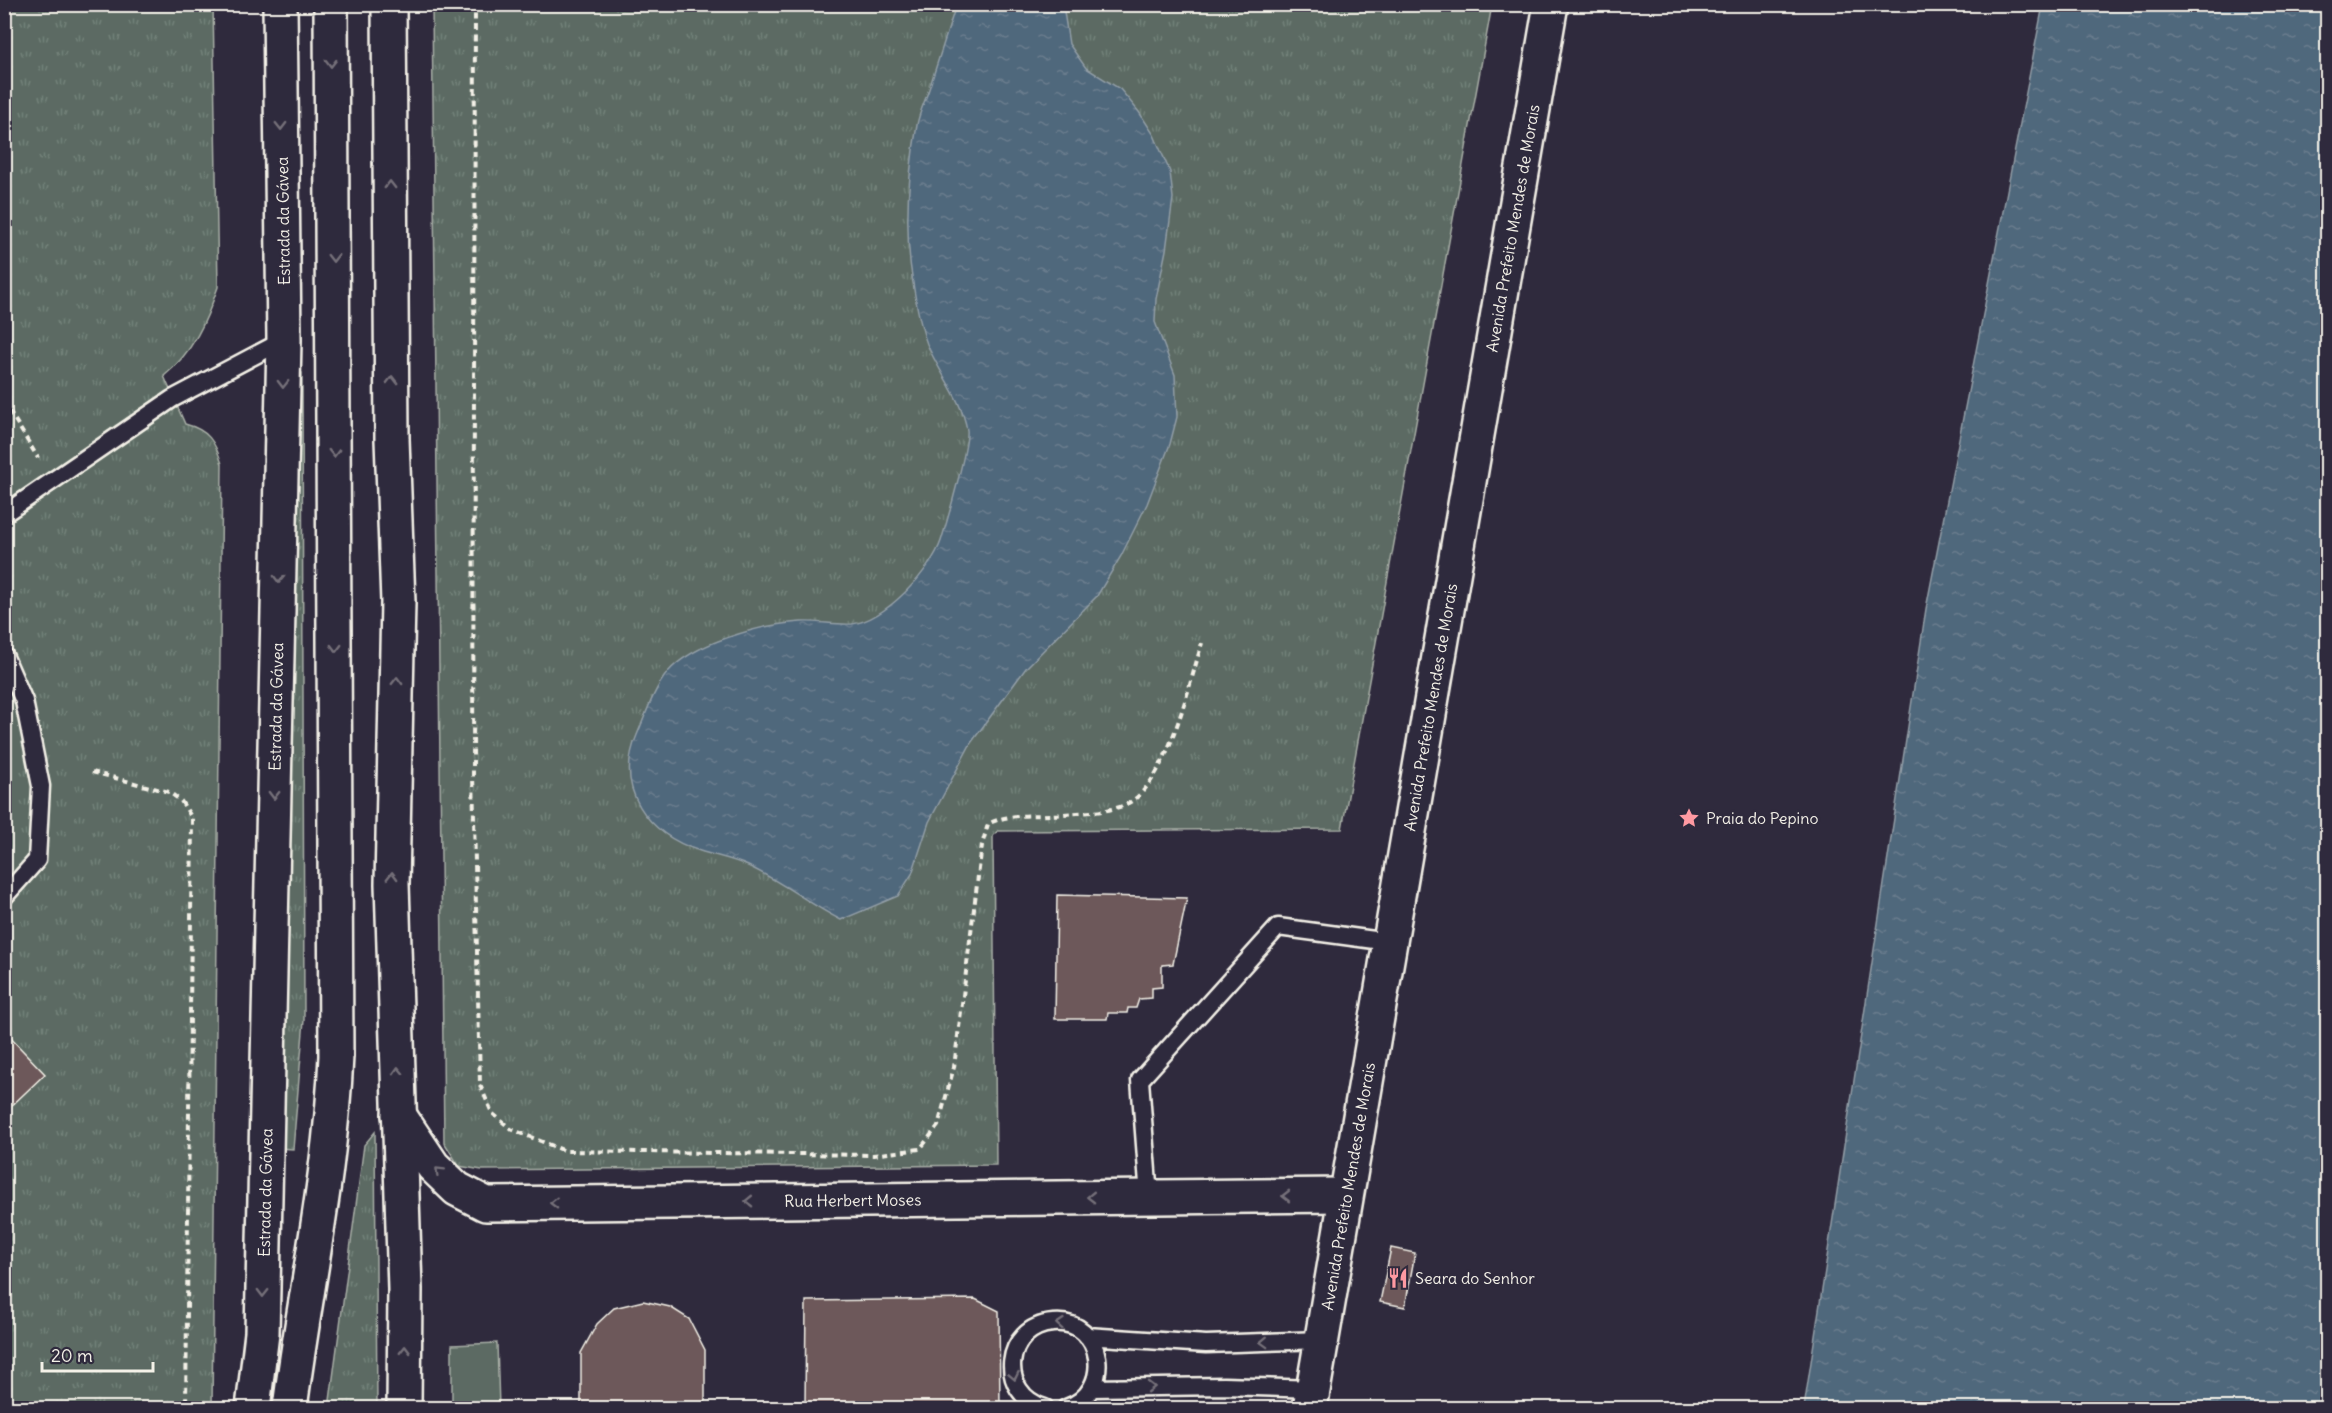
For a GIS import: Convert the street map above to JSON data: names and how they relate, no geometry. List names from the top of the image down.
{
  "streets": {
    "main road": ["Estrada da Gávea", "Avenida Prefeito Mendes de Morais", "Rua Herbert Moses"]
  },
  "crossings": [
    ["Avenida Prefeito Mendes de Morais", "Rua Herbert Moses"]
  ],
  "one_way": ["Rua Herbert Moses"],
  "places": {
    "place": ["Praia do Pepino"],
    "restaurant": ["Seara do Senhor"]
  },
  "scale_bar": "20 m"
}
